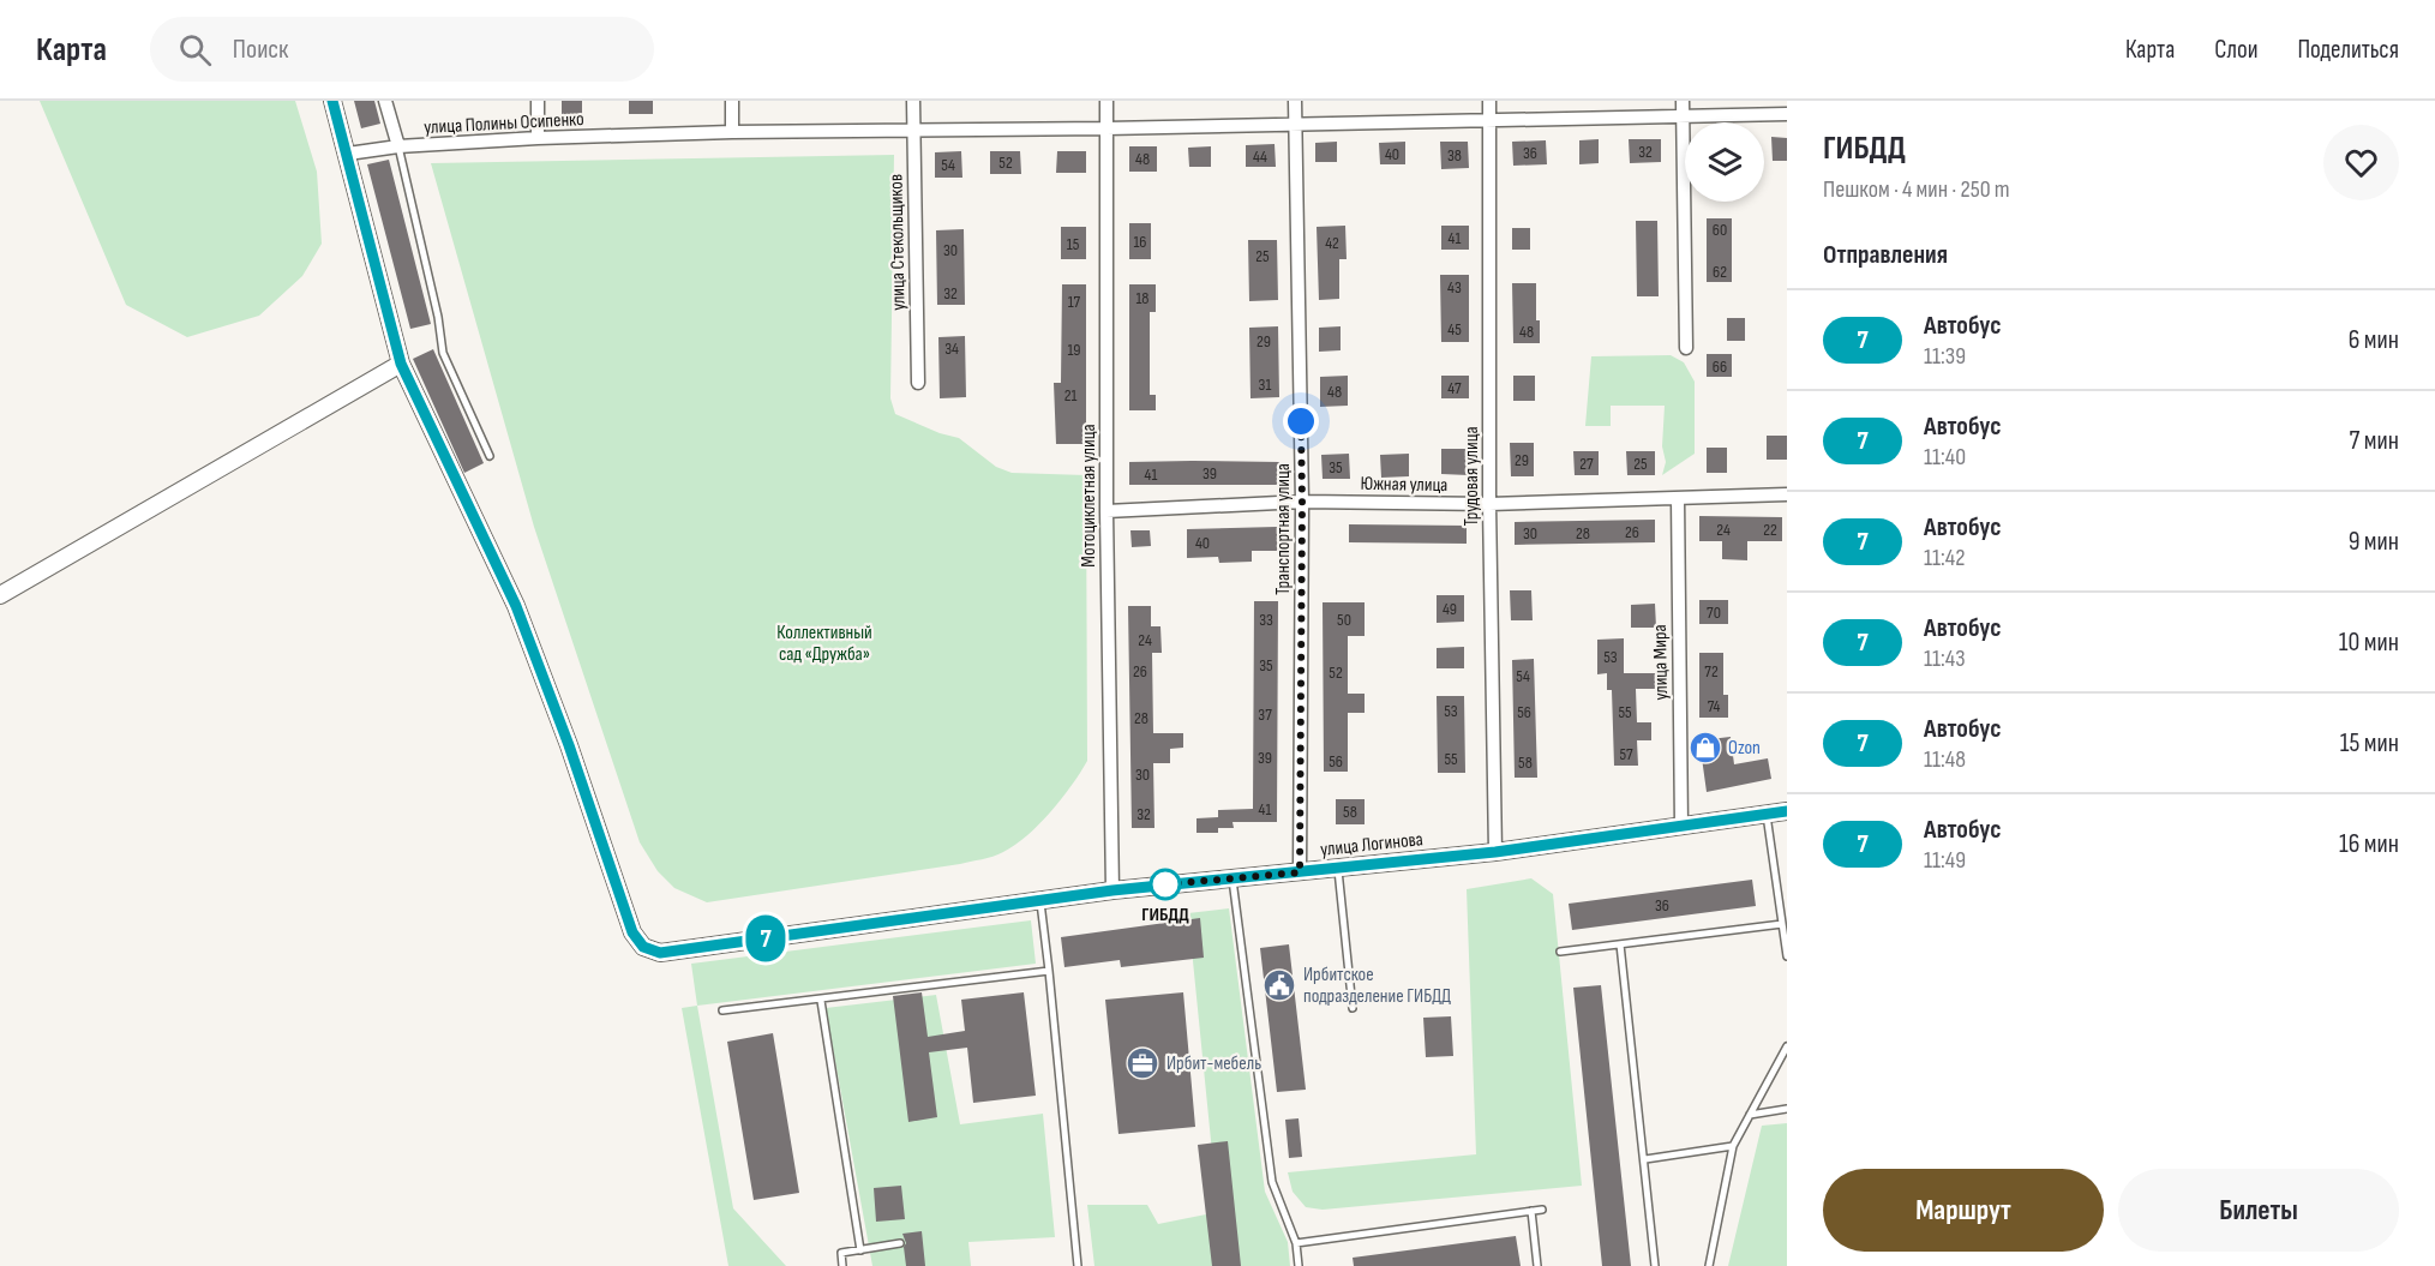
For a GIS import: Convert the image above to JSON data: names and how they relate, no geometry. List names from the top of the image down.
{
  "streets": {
    "street": [
      "улица Полины Осипенко",
      "улица Стекольщиков",
      "Трудовая улица",
      "Южная улица",
      "Мотоциклетная улица",
      "Транспортная улица",
      "улица Мира",
      "улица Логинова"
    ]
  },
  "crossings": [
    ["улица Полины Осипенко", "улица Стекольщиков"],
    ["улица Полины Осипенко", "Трудовая улица"],
    ["улица Полины Осипенко", "Мотоциклетная улица"],
    ["улица Полины Осипенко", "Транспортная улица"],
    ["Трудовая улица", "Южная улица"],
    ["Трудовая улица", "улица Логинова"],
    ["Южная улица", "Мотоциклетная улица"],
    ["Южная улица", "Транспортная улица"],
    ["Южная улица", "улица Мира"],
    ["Мотоциклетная улица", "улица Логинова"],
    ["Транспортная улица", "улица Логинова"],
    ["улица Мира", "улица Логинова"]
  ],
  "parks": ["Коллективный сад «Дружба»"],
  "places": {
    "shop": ["Ozon"],
    "other": ["ГИБДД"],
    "public building": ["Ирбитское подразделение ГИБДД"],
    "office": ["Ирбит-мебель"]
  },
  "lines": ["bus line 7"],
  "house_numbers": [
    "32",
    "36",
    "40",
    "38",
    "44",
    "48",
    "52",
    "54",
    "60",
    "41",
    "16",
    "42",
    "15",
    "30",
    "25",
    "62",
    "43",
    "32",
    "18",
    "17",
    "45",
    "48",
    "29",
    "34",
    "19",
    "66",
    "31",
    "47",
    "48",
    "21",
    "29",
    "27",
    "25",
    "35",
    "39",
    "41",
    "24",
    "22",
    "26",
    "30",
    "28",
    "40",
    "49",
    "70",
    "33",
    "50",
    "24",
    "53",
    "35",
    "26",
    "72",
    "52",
    "54",
    "74",
    "53",
    "56",
    "55",
    "37",
    "28",
    "57",
    "39",
    "55",
    "56",
    "58",
    "30",
    "41",
    "58",
    "32",
    "36"
  ],
  "page": {
    "header": "Карта",
    "search": "Поиск",
    "nav": ["Карта", "Слои", "Поделиться"],
    "on_map": "7",
    "heading": [
      ["ГИБДД", "Пешком · 4 мин · 250 m"],
      "Отправления"
    ],
    "list": [
      {
        "mark": "7",
        "name": "Автобус",
        "note": "11:39",
        "value": "6 мин"
      },
      {
        "mark": "7",
        "name": "Автобус",
        "note": "11:40",
        "value": "7 мин"
      },
      {
        "mark": "7",
        "name": "Автобус",
        "note": "11:42",
        "value": "9 мин"
      },
      {
        "mark": "7",
        "name": "Автобус",
        "note": "11:43",
        "value": "10 мин"
      },
      {
        "mark": "7",
        "name": "Автобус",
        "note": "11:48",
        "value": "15 мин"
      },
      {
        "mark": "7",
        "name": "Автобус",
        "note": "11:49",
        "value": "16 мин"
      }
    ],
    "buttons": ["Маршрут", "Билеты"]
  }
}
